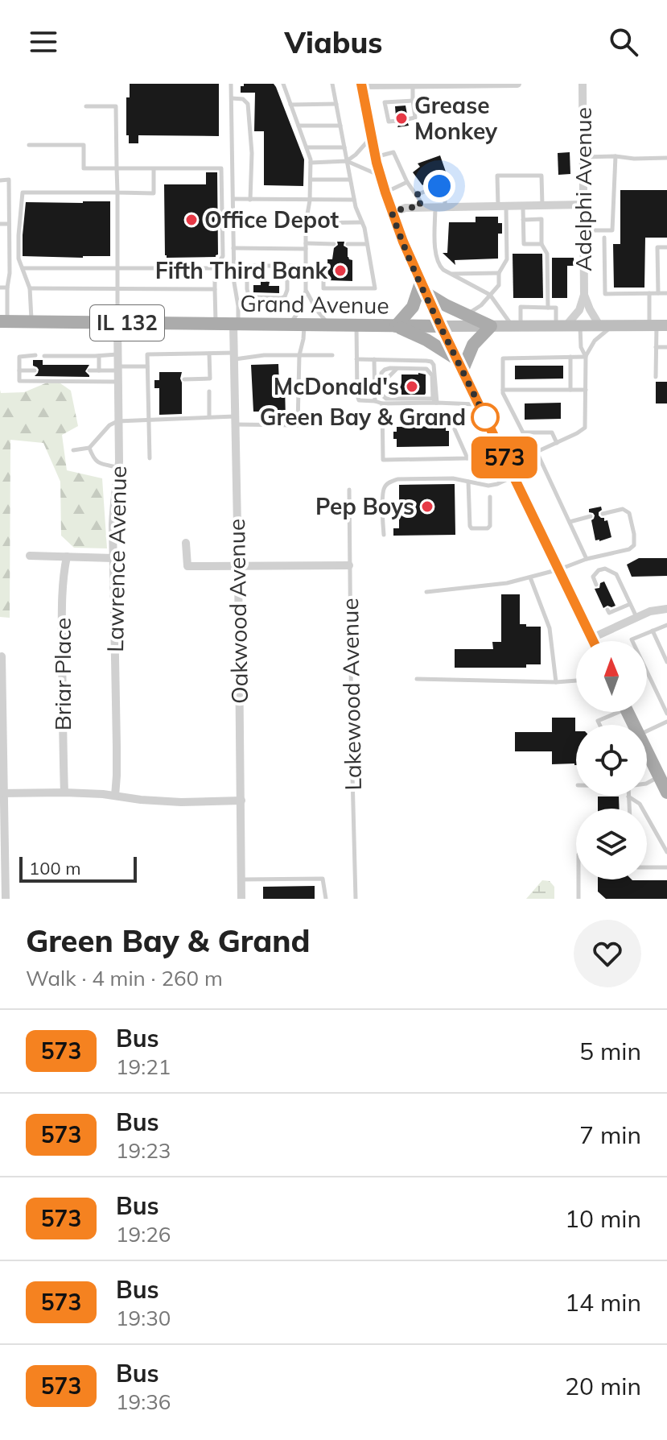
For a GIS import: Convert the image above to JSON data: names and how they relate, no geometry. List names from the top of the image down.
{
  "streets": {
    "main road": ["Grand Avenue", "IL 132"],
    "street": [
      "Adelphi Avenue",
      "Lawrence Avenue",
      "Oakwood Avenue",
      "Briar Place"
    ],
    "lane": ["Lakewood Avenue"]
  },
  "crossings": [
    ["Adelphi Avenue", "Grand Avenue"],
    ["Grand Avenue", "Lawrence Avenue"],
    ["Grand Avenue", "Oakwood Avenue"]
  ],
  "places": [
    "Grease Monkey",
    "Office Depot",
    "Fifth Third Bank",
    "McDonald's",
    "Green Bay & Grand",
    "Pep Boys"
  ],
  "lines": ["bus line 573"],
  "scale_bar": "100 m",
  "north": "top",
  "page": {
    "header": "Viabus",
    "on_map": "573",
    "scale": "100 m",
    "heading": ["Green Bay & Grand", "Walk · 4 min · 260 m"],
    "list": [
      {
        "mark": "573",
        "name": "Bus",
        "note": "19:21",
        "value": "5 min"
      },
      {
        "mark": "573",
        "name": "Bus",
        "note": "19:23",
        "value": "7 min"
      },
      {
        "mark": "573",
        "name": "Bus",
        "note": "19:26",
        "value": "10 min"
      },
      {
        "mark": "573",
        "name": "Bus",
        "note": "19:30",
        "value": "14 min"
      },
      {
        "mark": "573",
        "name": "Bus",
        "note": "19:36",
        "value": "20 min"
      }
    ]
  }
}
